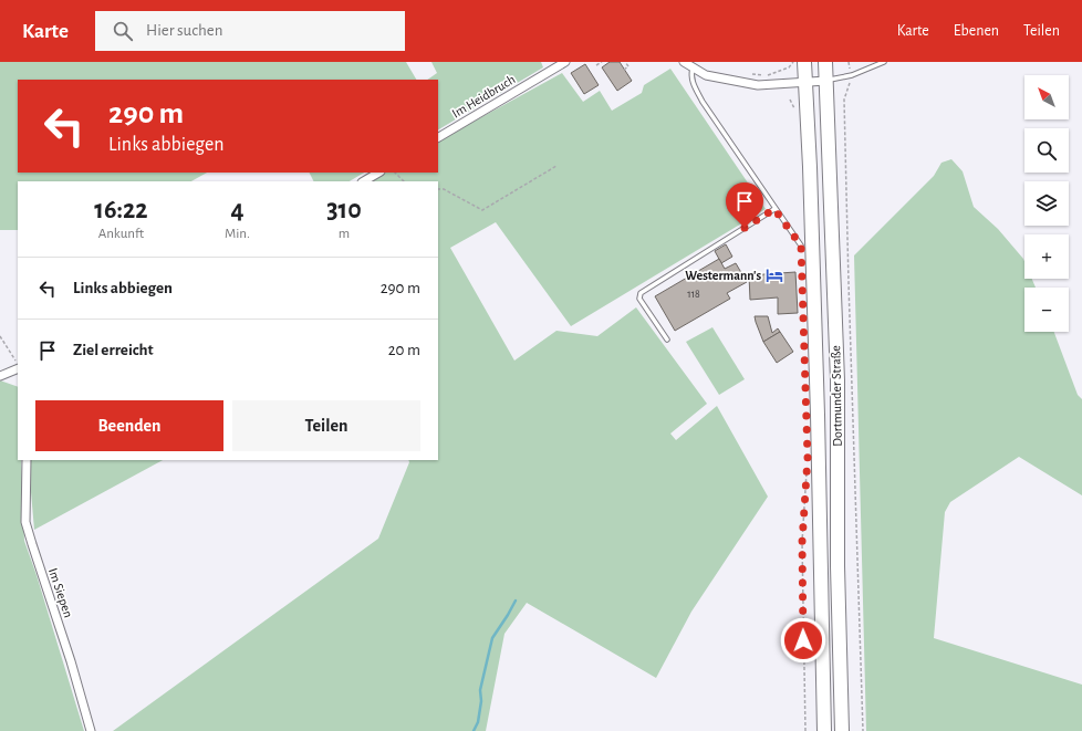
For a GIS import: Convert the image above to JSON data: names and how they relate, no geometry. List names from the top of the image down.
{
  "streets": {
    "main road": ["Dortmunder Straße"],
    "street": ["Im Heidbruch", "Im Siepen"]
  },
  "places": {
    "hotel": ["Westermann's"]
  },
  "house_numbers": ["118"],
  "north": "top left",
  "page": {
    "header": "Karte",
    "search": "Hier suchen",
    "nav": ["Karte", "Ebenen", "Teilen"],
    "map_buttons": ["+", "−"],
    "turn": ["290 m", "Links abbiegen"],
    "eta": [
      "16:22",
      "Ankunft",
      "4",
      "Min.",
      "310",
      "m"
    ],
    "list": [
      {
        "name": "Links abbiegen",
        "value": "290 m"
      },
      {
        "name": "Ziel erreicht",
        "value": "20 m"
      }
    ],
    "buttons": ["Beenden", "Teilen"]
  }
}
